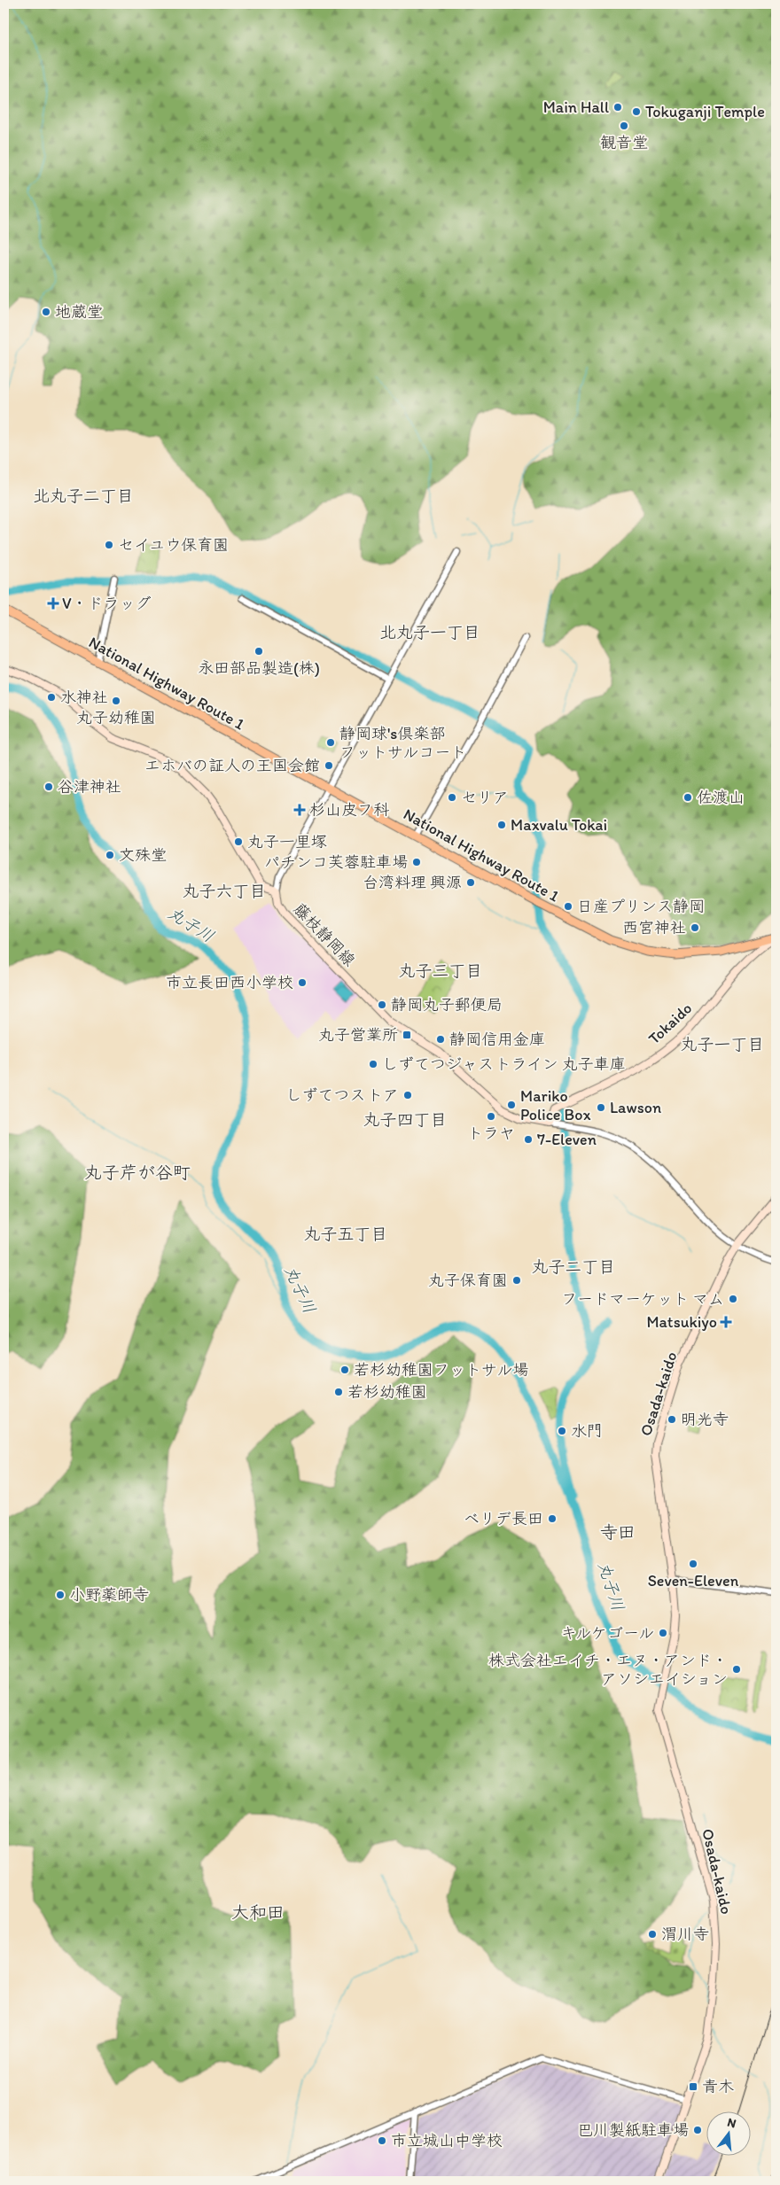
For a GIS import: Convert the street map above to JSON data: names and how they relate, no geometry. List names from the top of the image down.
{
  "streets": {
    "highway": ["National Highway Route 1"],
    "main road": ["藤枝静岡線", "Tokaido", "Osada-kaido"]
  },
  "crossings": [
    ["National Highway Route 1", "Tokaido"],
    ["藤枝静岡線", "Tokaido"]
  ],
  "districts": [
    "北丸子二丁目",
    "北丸子一丁目",
    "丸子六丁目",
    "丸子三丁目",
    "丸子一丁目",
    "丸子四丁目",
    "丸子芹が谷町",
    "丸子五丁目",
    "丸子二丁目",
    "寺田",
    "大和田"
  ],
  "water": ["丸子川"],
  "places": {
    "other": [
      "Main Hall",
      "Tokuganji Temple",
      "観音堂",
      "地蔵堂",
      "セイユウ保育園",
      "永田部品製造(株)",
      "水神社",
      "丸子幼稚園",
      "静岡球's倶楽部 フットサルコート",
      "エホバの証人の王国会館",
      "谷津神社",
      "セリア",
      "佐渡山",
      "Maxvalu Tokai",
      "丸子一里塚",
      "文殊堂",
      "パチンコ芙蓉駐車場",
      "台湾料理 興源",
      "日産プリンス静岡",
      "西宮神社",
      "市立長田西小学校",
      "静岡丸子郵便局",
      "静岡信用金庫",
      "しずてつジャストライン 丸子車庫",
      "しずてつストア",
      "Mariko Police Box",
      "Lawson",
      "トラヤ",
      "7-Eleven",
      "丸子保育園",
      "フードマーケット マム",
      "若杉幼稚園フットサル場",
      "若杉幼稚園",
      "明光寺",
      "水門",
      "ベリデ長田",
      "Seven-Eleven",
      "小野薬師寺",
      "キルケゴール",
      "株式会社エイチ・エヌ・アンド・ アソシエイション",
      "渭川寺",
      "巴川製紙駐車場",
      "市立城山中学校"
    ],
    "health": ["V・ドラッグ", "杉山皮フ科", "Matsukiyo"],
    "transit": ["丸子営業所", "青木"]
  },
  "north": "top"
}
